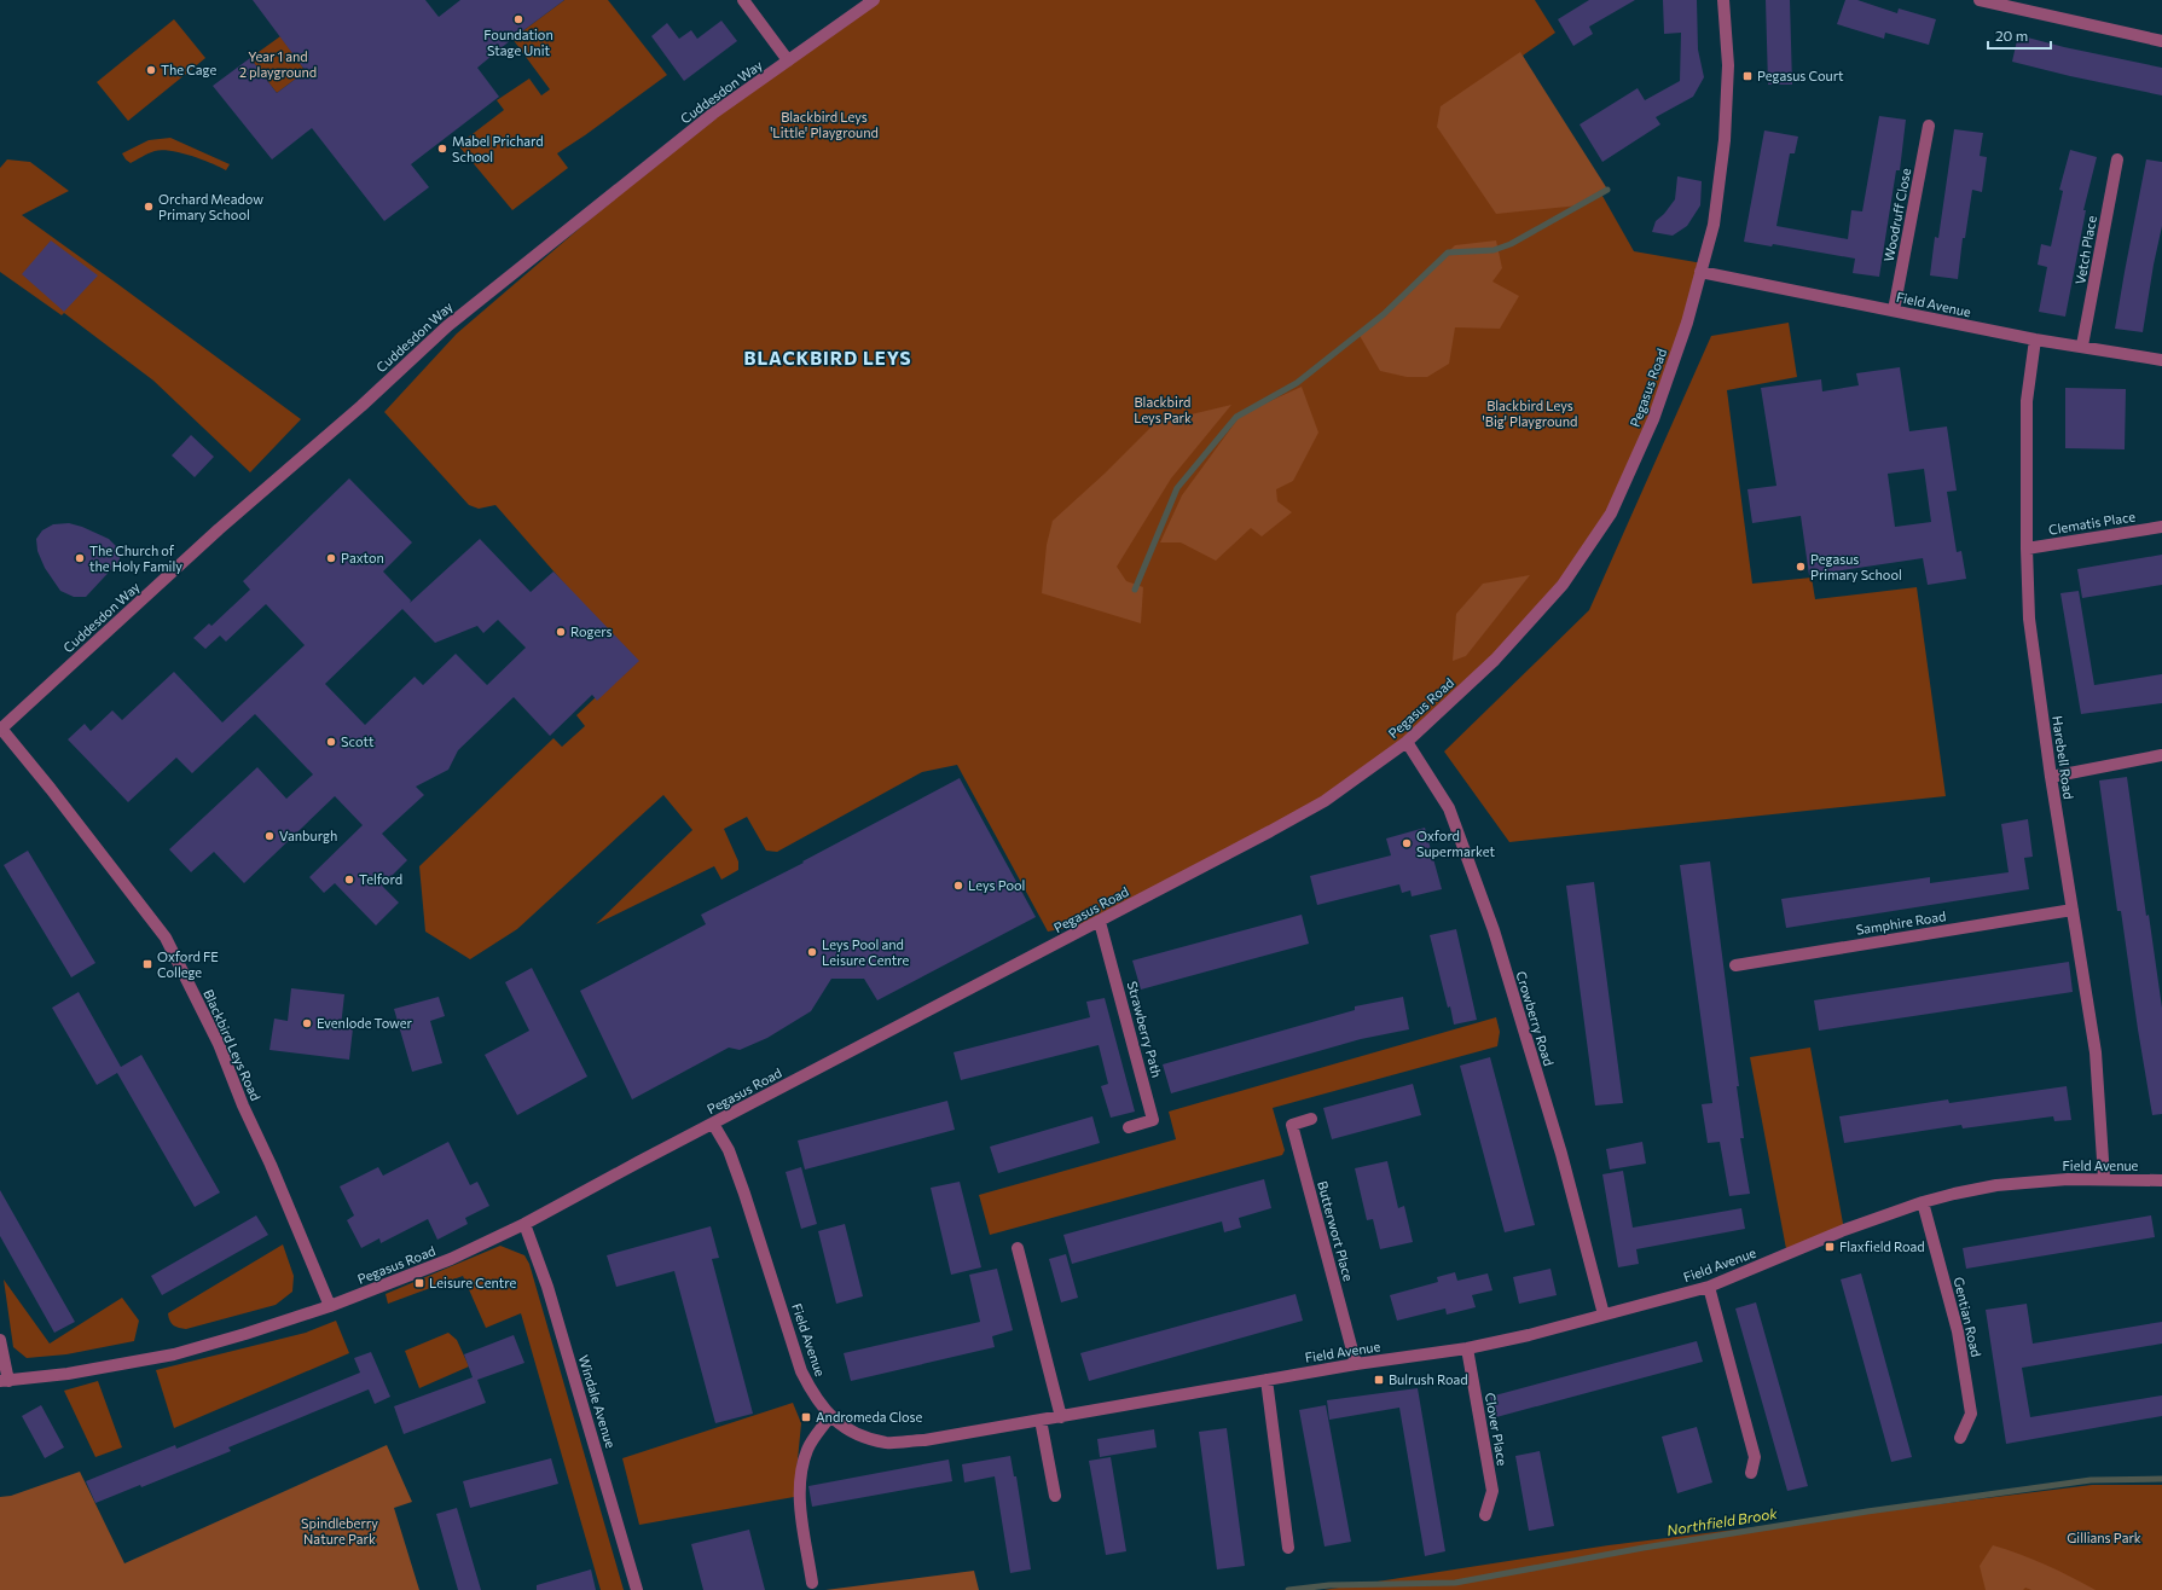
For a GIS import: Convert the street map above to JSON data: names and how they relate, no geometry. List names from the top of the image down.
{
  "streets": {
    "street": [
      "Cuddesdon Way",
      "Woodruff Close",
      "Vetch Place",
      "Field Avenue",
      "Pegasus Road",
      "Clematis Place",
      "Harebell Road",
      "Samphire Road",
      "Crowberry Road",
      "Strawberry Path",
      "Blackbird Leys Road",
      "Butterwort Place",
      "Gentian Road",
      "Windale Avenue",
      "Clover Place"
    ]
  },
  "crossings": [
    ["Cuddesdon Way", "Blackbird Leys Road"],
    ["Woodruff Close", "Field Avenue"],
    ["Vetch Place", "Field Avenue"],
    ["Field Avenue", "Pegasus Road"],
    ["Field Avenue", "Harebell Road"],
    ["Field Avenue", "Crowberry Road"],
    ["Field Avenue", "Butterwort Place"],
    ["Field Avenue", "Gentian Road"],
    ["Field Avenue", "Clover Place"],
    ["Pegasus Road", "Crowberry Road"],
    ["Pegasus Road", "Strawberry Path"],
    ["Pegasus Road", "Blackbird Leys Road"],
    ["Pegasus Road", "Windale Avenue"],
    ["Clematis Place", "Harebell Road"],
    ["Harebell Road", "Samphire Road"]
  ],
  "districts": ["BLACKBIRD LEYS"],
  "water": ["Northfield Brook"],
  "parks": [
    "Year 1 and 2 playground",
    "Blackbird Leys 'Little' Playground",
    "Blackbird Leys Park",
    "Blackbird Leys 'Big' Playground",
    "Spindleberry Nature Park",
    "Gillians Park"
  ],
  "places": {
    "other": [
      "Foundation Stage Unit",
      "The Cage",
      "Mabel Prichard School",
      "Orchard Meadow Primary School",
      "The Church of the Holy Family",
      "Paxton",
      "Pegasus Primary School",
      "Rogers",
      "Scott",
      "Vanburgh",
      "Oxford Supermarket",
      "Telford",
      "Leys Pool",
      "Leys Pool and Leisure Centre",
      "Evenlode Tower"
    ],
    "transit": [
      "Pegasus Court",
      "Oxford FE College",
      "Flaxfield Road",
      "Leisure Centre",
      "Bulrush Road",
      "Andromeda Close"
    ]
  },
  "scale_bar": "20 m"
}
